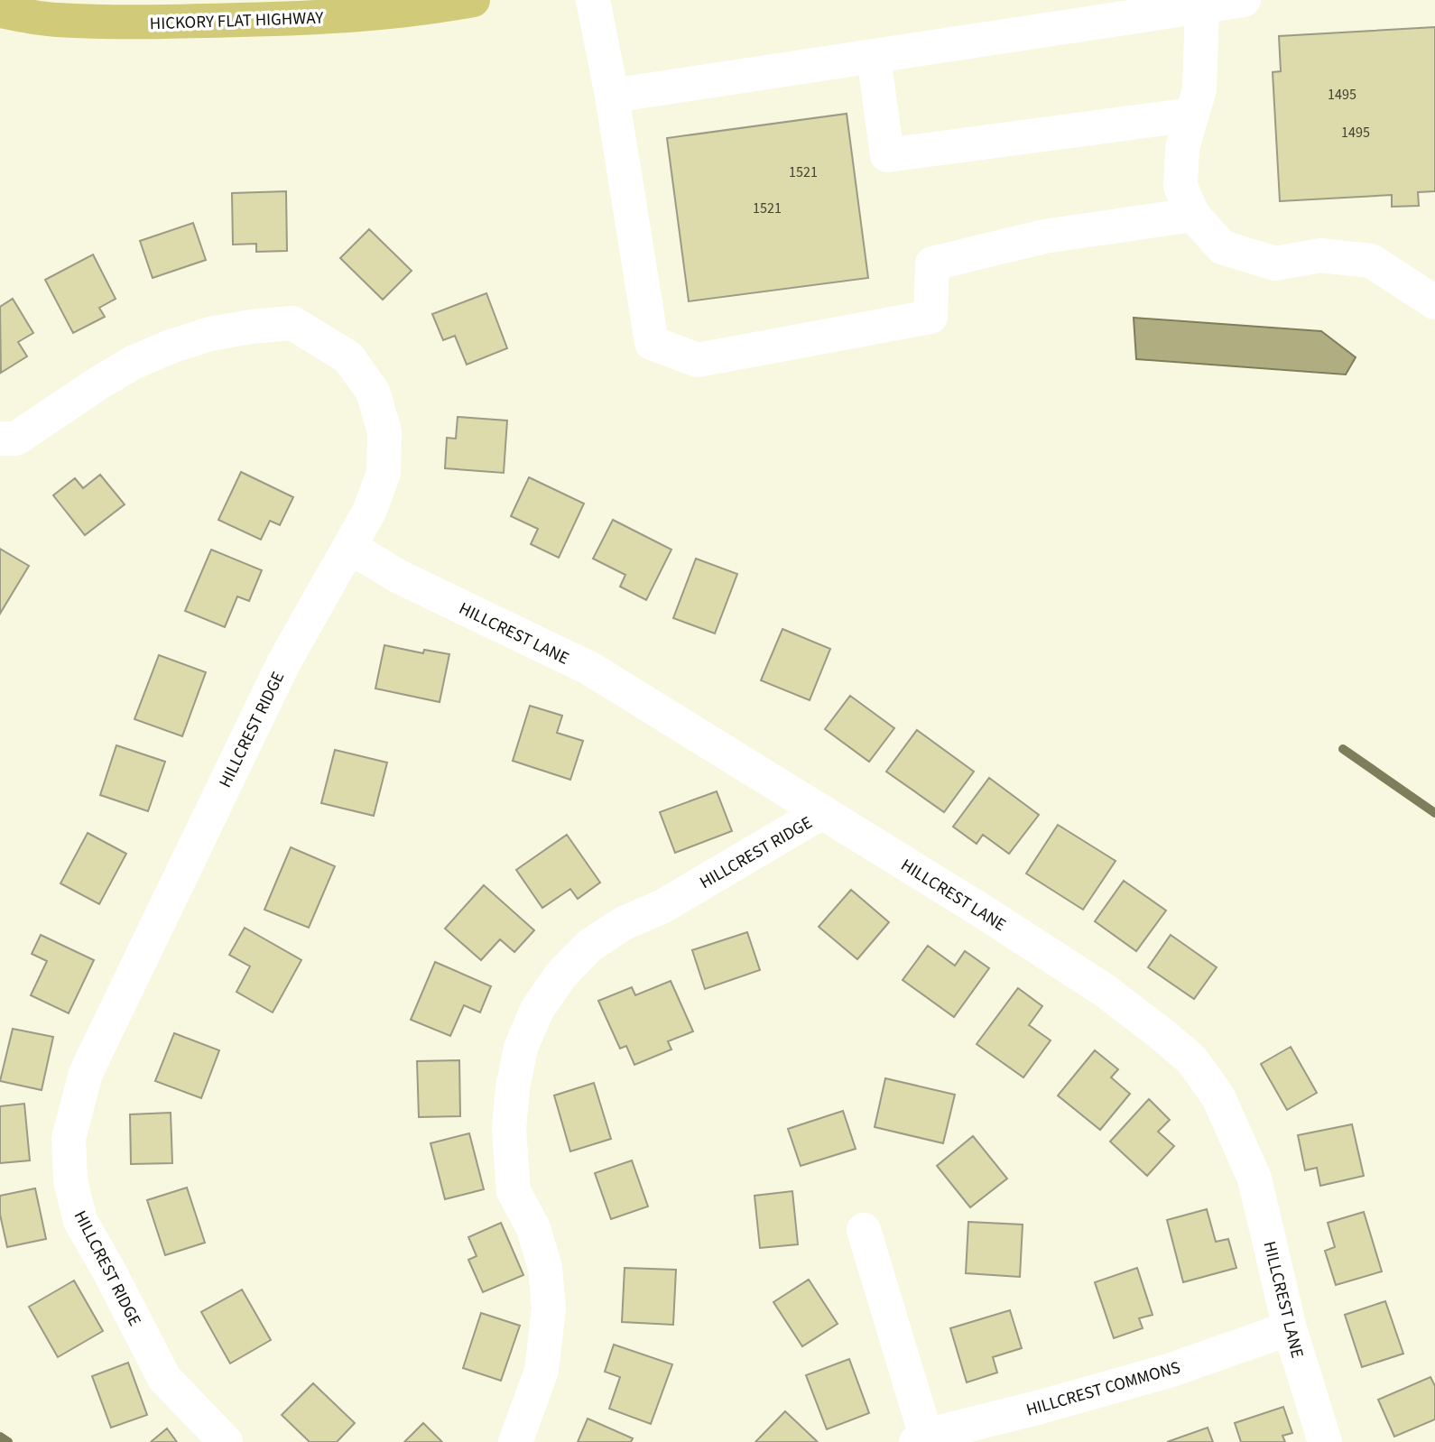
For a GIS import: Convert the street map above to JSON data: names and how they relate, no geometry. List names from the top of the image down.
{
  "streets": {
    "main road": ["HICKORY FLAT HIGHWAY"],
    "street": ["HILLCREST LANE", "HILLCREST RIDGE", "HILLCREST COMMONS"]
  },
  "crossings": [
    ["HILLCREST LANE", "HILLCREST RIDGE"],
    ["HILLCREST LANE", "HILLCREST COMMONS"]
  ],
  "house_numbers": [
    "1495",
    "1495",
    "1521",
    "1521"
  ]
}
